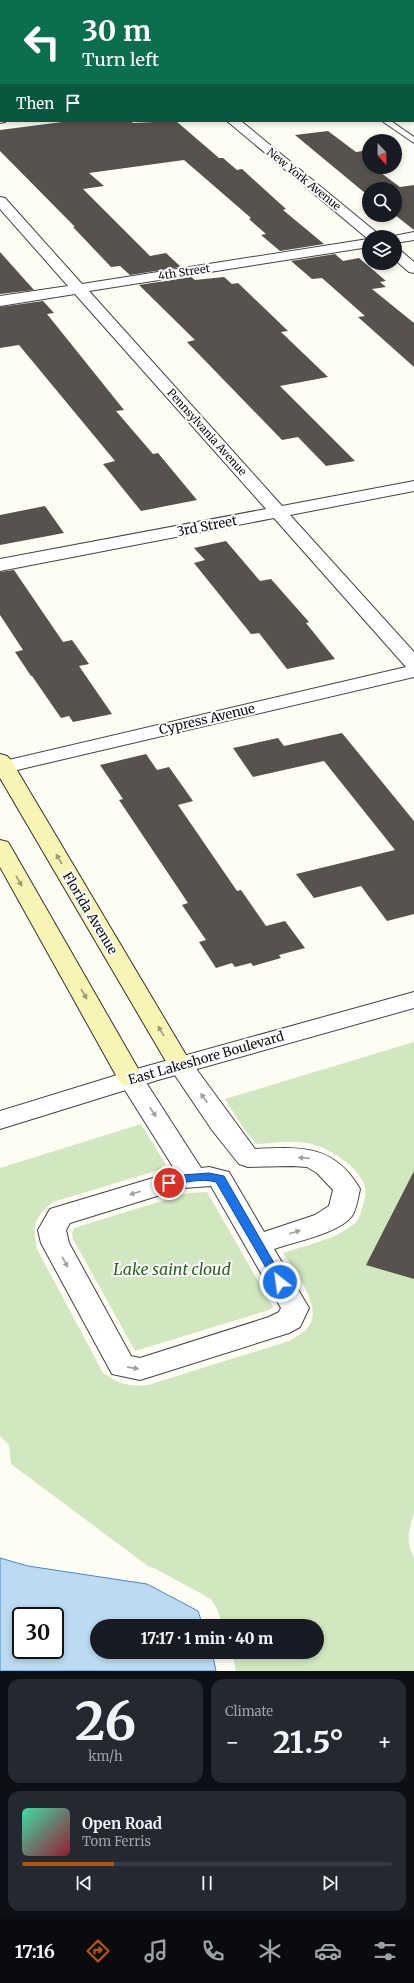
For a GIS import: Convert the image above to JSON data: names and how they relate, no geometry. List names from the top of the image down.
{
  "streets": {
    "main road": ["Florida Avenue"],
    "street": [
      "New York Avenue",
      "4th Street",
      "Pennsylvania Avenue",
      "3rd Street",
      "Cypress Avenue",
      "East Lakeshore Boulevard"
    ]
  },
  "crossings": [
    ["4th Street", "Pennsylvania Avenue"],
    ["Pennsylvania Avenue", "3rd Street"],
    ["Cypress Avenue", "Florida Avenue"],
    ["Florida Avenue", "East Lakeshore Boulevard"]
  ],
  "parks": ["Lake saint cloud"],
  "north": "bottom",
  "page": {
    "turn": ["30 m", "Turn left"],
    "then": "Then",
    "limit": "30",
    "trip": "17:17 · 1 min · 40 m",
    "tile": [
      ["26", "km/h"],
      "Climate"
    ],
    "heat": ["−", "21.5°", "+"],
    "song": ["Open Road", "Tom Ferris"],
    "tabs": "17:16"
  }
}
